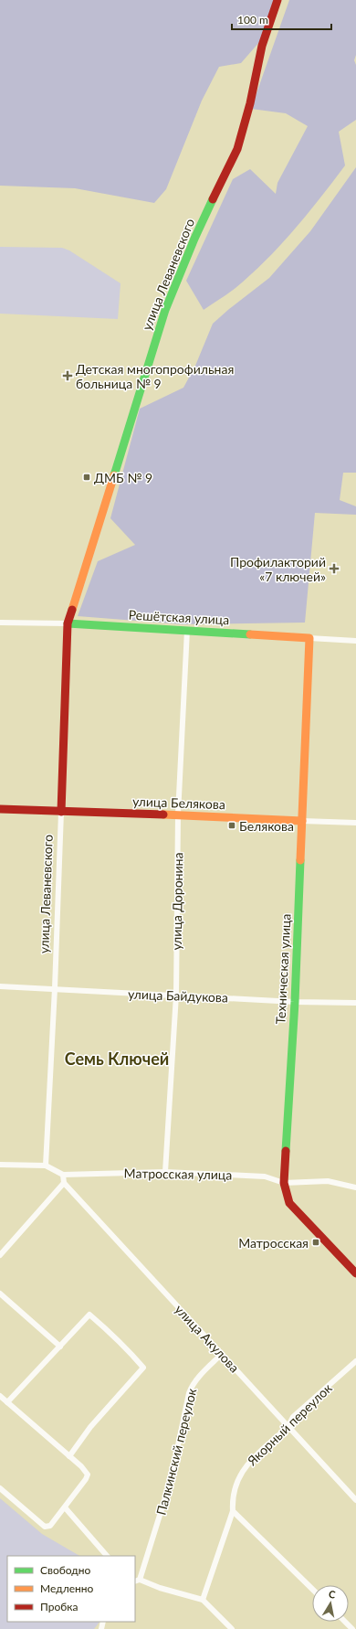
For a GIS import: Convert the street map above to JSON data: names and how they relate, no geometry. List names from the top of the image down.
{
  "streets": {
    "street": [
      "улица Леваневского",
      "Решётская улица",
      "улица Белякова",
      "улица Доронина",
      "Техническая улица",
      "улица Байдукова",
      "Матросская улица",
      "улица Акулова",
      "Якорный переулок",
      "Палкинский переулок"
    ]
  },
  "crossings": [
    ["улица Леваневского", "Решётская улица"],
    ["улица Леваневского", "улица Белякова"],
    ["улица Леваневского", "улица Байдукова"],
    ["улица Леваневского", "Матросская улица"],
    ["Решётская улица", "улица Доронина"],
    ["Решётская улица", "Техническая улица"],
    ["улица Белякова", "улица Доронина"],
    ["улица Белякова", "Техническая улица"],
    ["улица Доронина", "улица Байдукова"],
    ["улица Доронина", "Матросская улица"],
    ["Техническая улица", "улица Байдукова"],
    ["Техническая улица", "Матросская улица"],
    ["улица Акулова", "Якорный переулок"],
    ["улица Акулова", "Палкинский переулок"]
  ],
  "districts": ["Семь Ключей"],
  "places": {
    "health": ["Детская многопрофильная больница № 9", "Профилакторий «7 ключей»"],
    "transit": ["ДМБ № 9", "Белякова", "Матросская"]
  },
  "legend": ["Свободно", "Медленно", "Пробка"],
  "scale_bar": "100 m",
  "north": "top"
}
